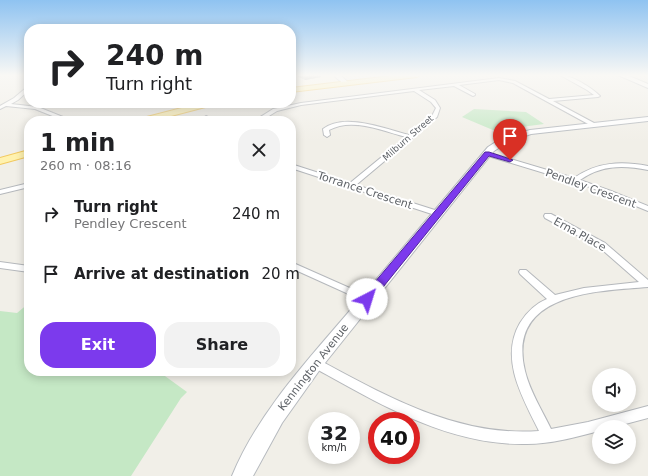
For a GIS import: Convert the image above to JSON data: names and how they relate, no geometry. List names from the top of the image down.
{
  "streets": {
    "street": [
      "Milburn Street",
      "Pendley Crescent",
      "Torrance Crescent",
      "Erna Place",
      "Kennington Avenue"
    ]
  },
  "crossings": [
    ["Milburn Street", "Torrance Crescent"],
    ["Pendley Crescent", "Kennington Avenue"],
    ["Torrance Crescent", "Kennington Avenue"]
  ],
  "page": {
    "turn": ["240 m", "Turn right"],
    "heading": ["1 min", "260 m · 08:16"],
    "list": [
      {
        "name": "Turn right",
        "note": "Pendley Crescent",
        "value": "240 m"
      },
      {
        "name": "Arrive at destination",
        "value": "20 m"
      }
    ],
    "buttons": ["Exit", "Share"],
    "speed": "32 km/h",
    "limit": "40"
  }
}
